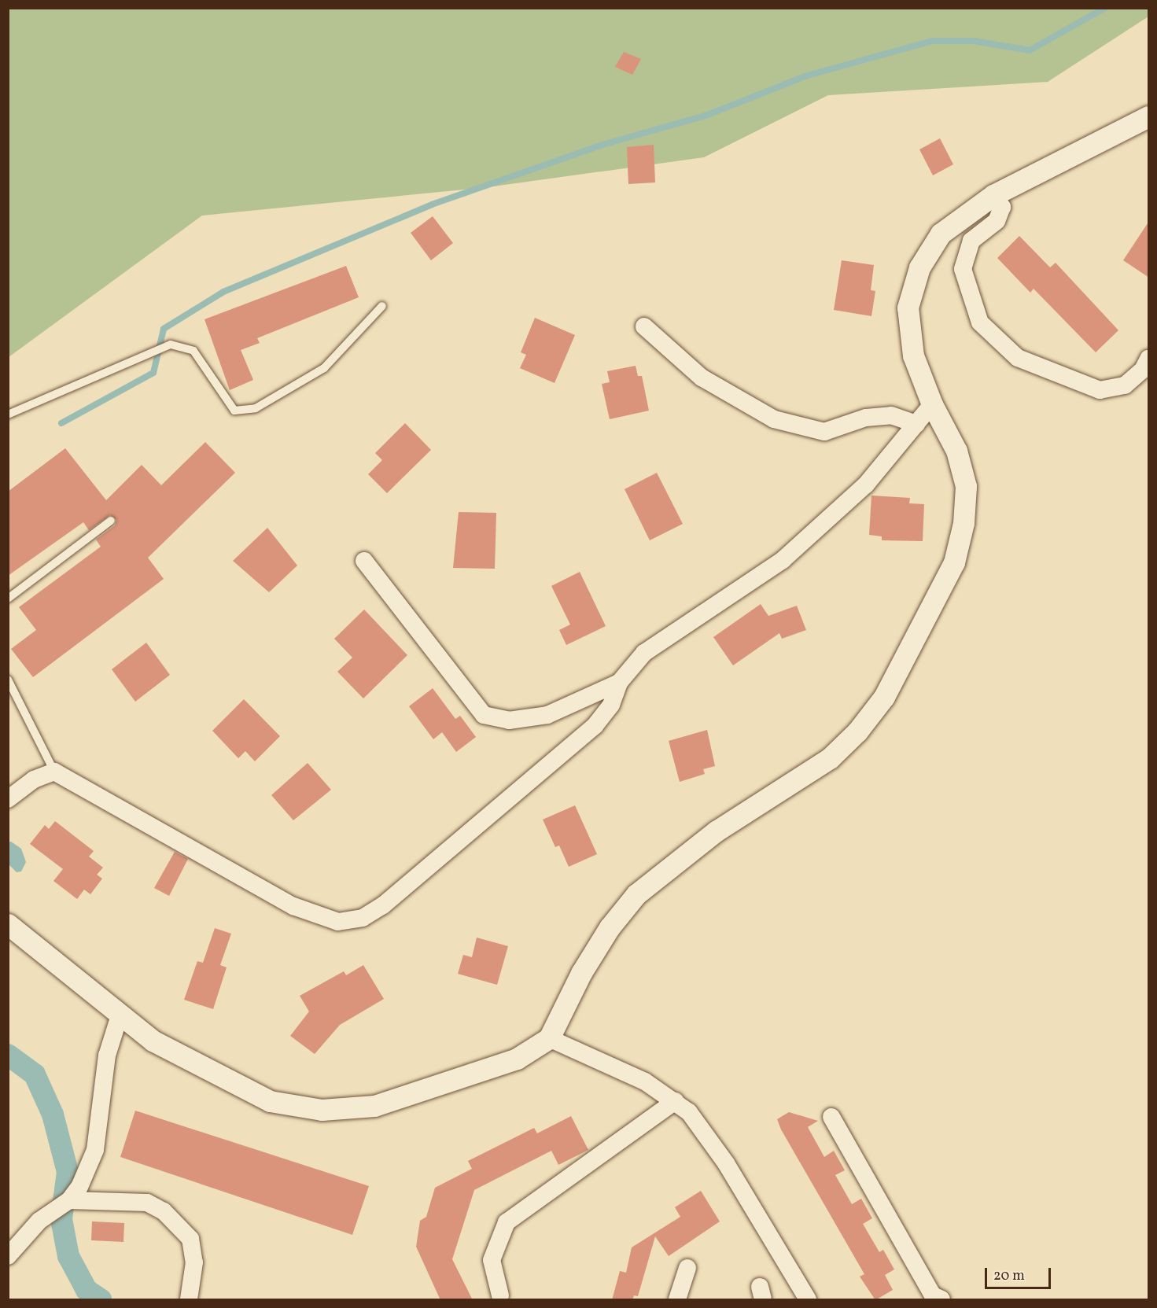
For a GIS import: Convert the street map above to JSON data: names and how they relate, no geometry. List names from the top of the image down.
{
  "scale_bar": "20 m"
}
